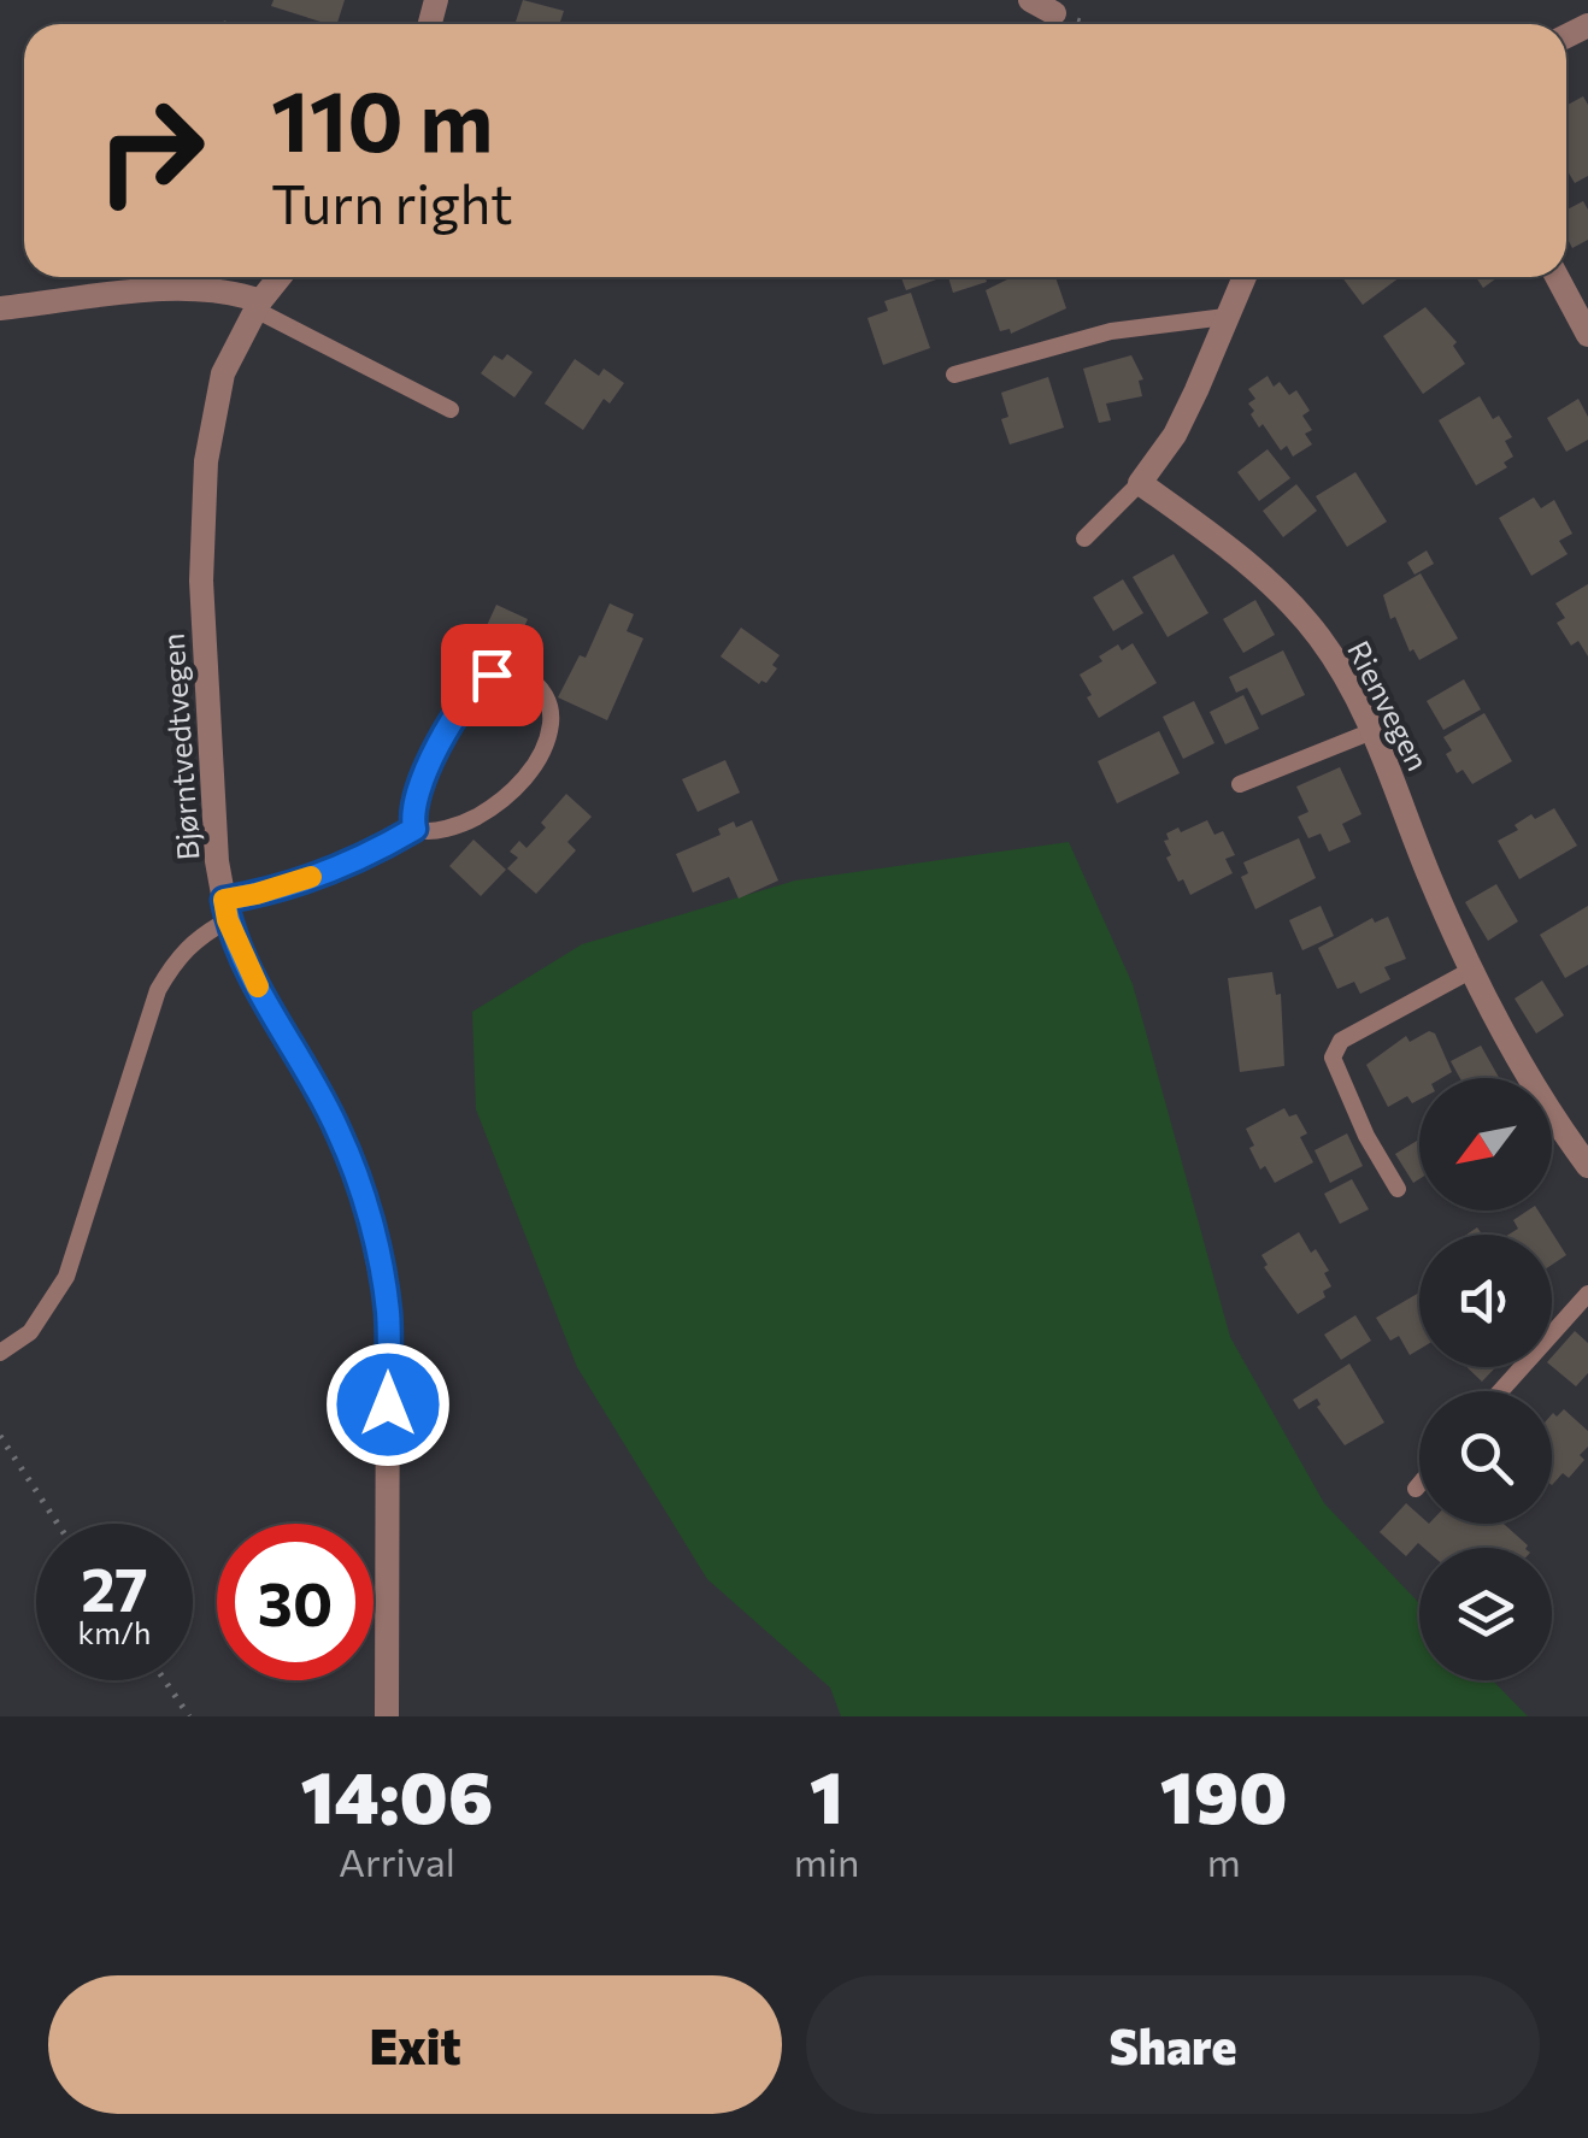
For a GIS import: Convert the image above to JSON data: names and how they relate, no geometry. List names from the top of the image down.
{
  "streets": {
    "street": ["Rienvegen", "Bjørntvedtvegen"]
  },
  "north": "bottom left",
  "page": {
    "turn": ["110 m", "Turn right"],
    "speed": "27 km/h",
    "limit": "30",
    "eta": [
      "14:06",
      "Arrival",
      "1",
      "min",
      "190",
      "m"
    ],
    "buttons": ["Exit", "Share"]
  }
}
